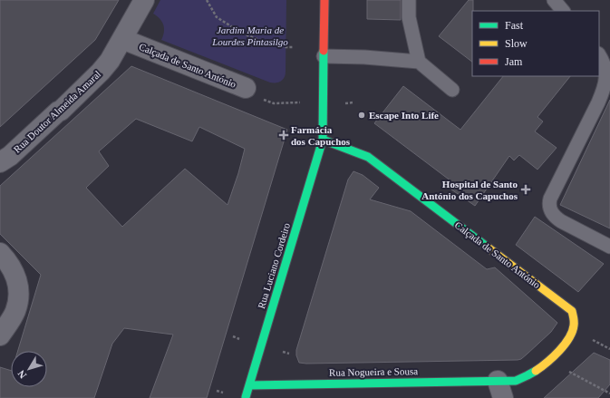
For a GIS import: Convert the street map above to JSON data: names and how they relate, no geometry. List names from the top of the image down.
{
  "streets": {
    "street": [
      "Calçada de Santo António",
      "Rua Doutor Almeida Amaral",
      "Rua Luciano Cordeiro",
      "Rua Nogueira e Sousa"
    ]
  },
  "crossings": [
    ["Calçada de Santo António", "Rua Doutor Almeida Amaral"],
    ["Calçada de Santo António", "Rua Luciano Cordeiro"],
    ["Calçada de Santo António", "Rua Nogueira e Sousa"],
    ["Rua Luciano Cordeiro", "Rua Nogueira e Sousa"]
  ],
  "parks": ["Jardim Maria de Lourdes Pintasilgo"],
  "places": {
    "other": ["Escape Into Life"],
    "health": ["Farmácia dos Capuchos", "Hospital de Santo António dos Capuchos"]
  },
  "legend": ["Fast", "Slow", "Jam"],
  "north": "bottom left"
}
